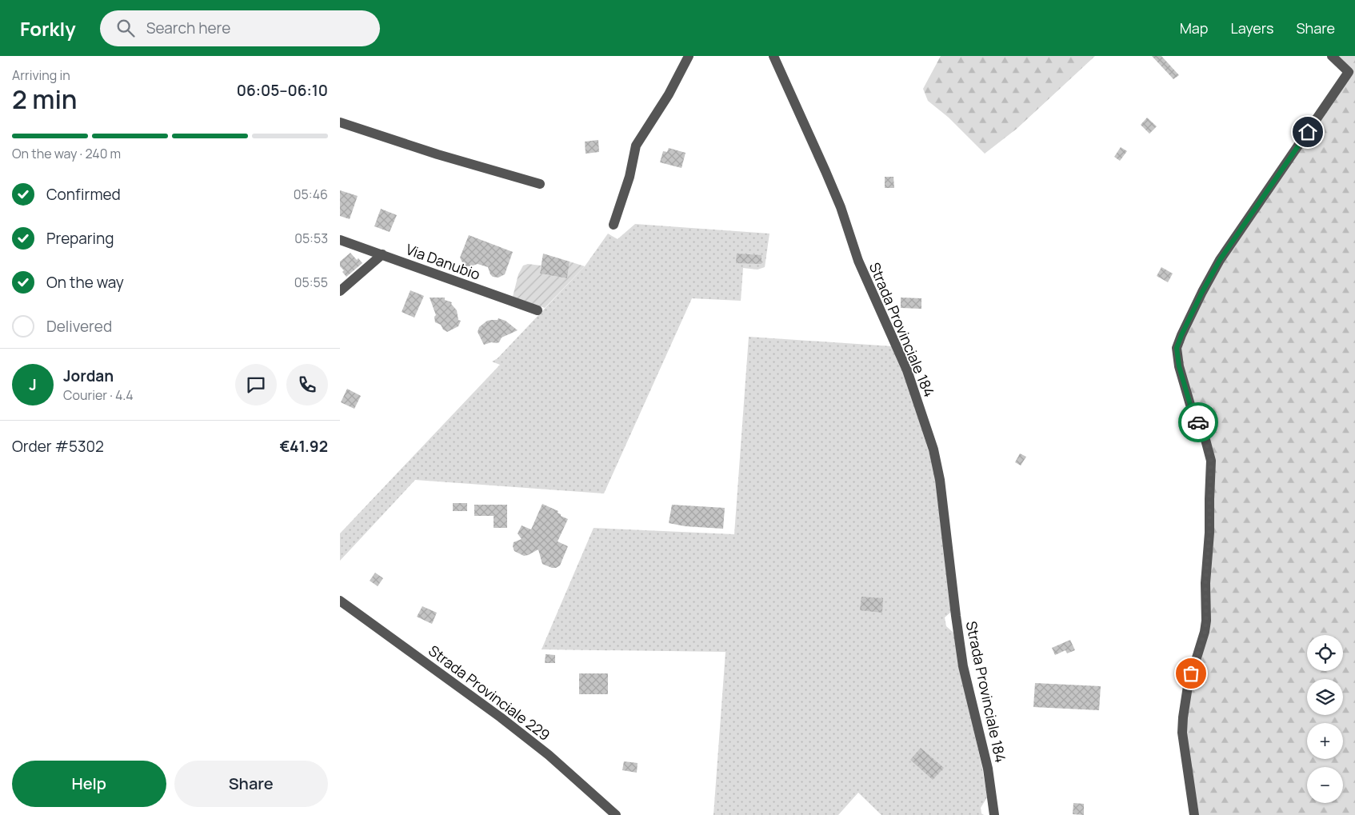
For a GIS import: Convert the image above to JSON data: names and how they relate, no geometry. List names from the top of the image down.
{
  "streets": {
    "street": ["Via Danubio", "Strada Provinciale 184", "Strada Provinciale 229"]
  },
  "page": {
    "header": "Forkly",
    "search": "Search here",
    "nav": ["Map", "Layers", "Share"],
    "heading": ["2 min", "Arriving in", "06:05–06:10"],
    "panel": [
      "Jordan",
      "Courier · 4.4",
      "Order #5302",
      "€41.92"
    ],
    "bar": "On the way · 240 m",
    "list": [
      ["Confirmed", "05:46"],
      ["Preparing", "05:53"],
      ["On the way", "05:55"],
      "Delivered"
    ],
    "round": "J",
    "map_buttons": ["+", "−"],
    "buttons": ["Help", "Share"]
  }
}
